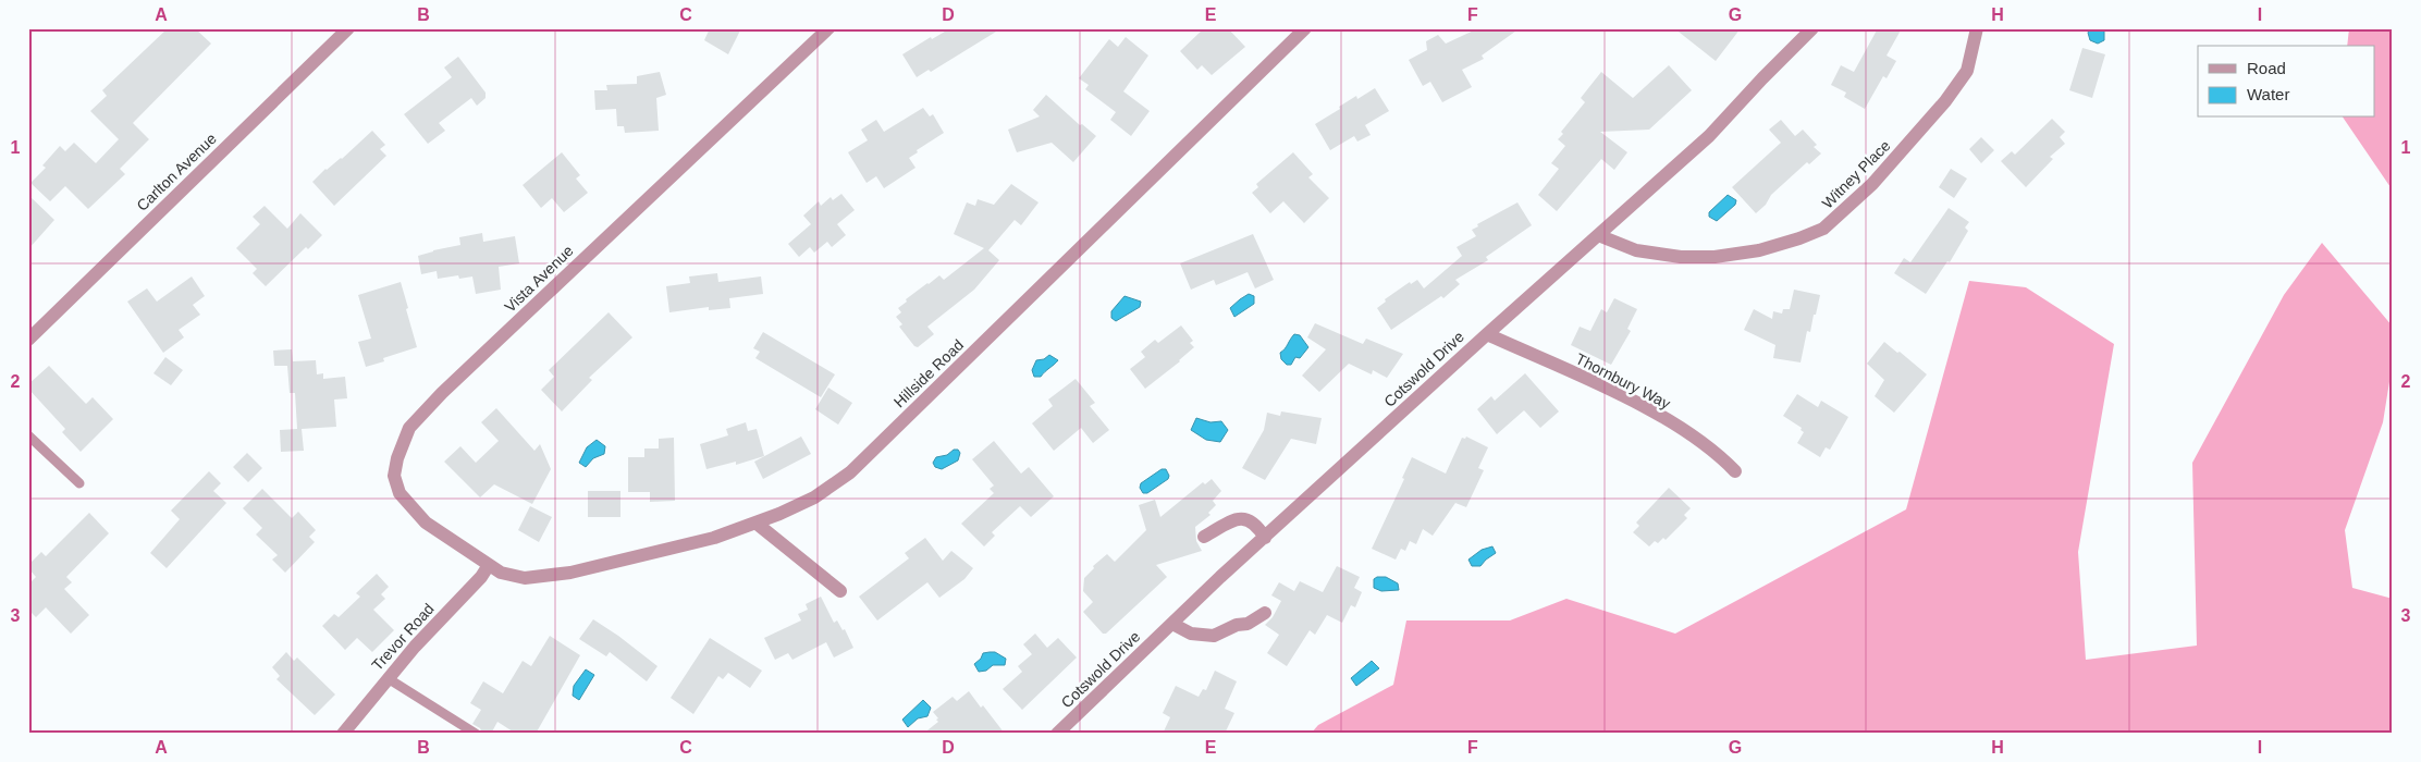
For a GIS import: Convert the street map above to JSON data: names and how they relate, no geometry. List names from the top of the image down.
{
  "streets": {
    "street": [
      "Carlton Avenue",
      "Witney Place",
      "Vista Avenue",
      "Cotswold Drive",
      "Hillside Road",
      "Thornbury Way",
      "Trevor Road"
    ]
  },
  "crossings": [
    ["Witney Place", "Cotswold Drive"],
    ["Vista Avenue", "Hillside Road"],
    ["Vista Avenue", "Trevor Road"],
    ["Cotswold Drive", "Thornbury Way"],
    ["Hillside Road", "Trevor Road"]
  ],
  "legend": ["Road", "Water"],
  "grid": {
    "columns": [
      "A",
      "B",
      "C",
      "D",
      "E",
      "F",
      "G",
      "H",
      "I"
    ],
    "rows": ["1", "2", "3"]
  }
}
